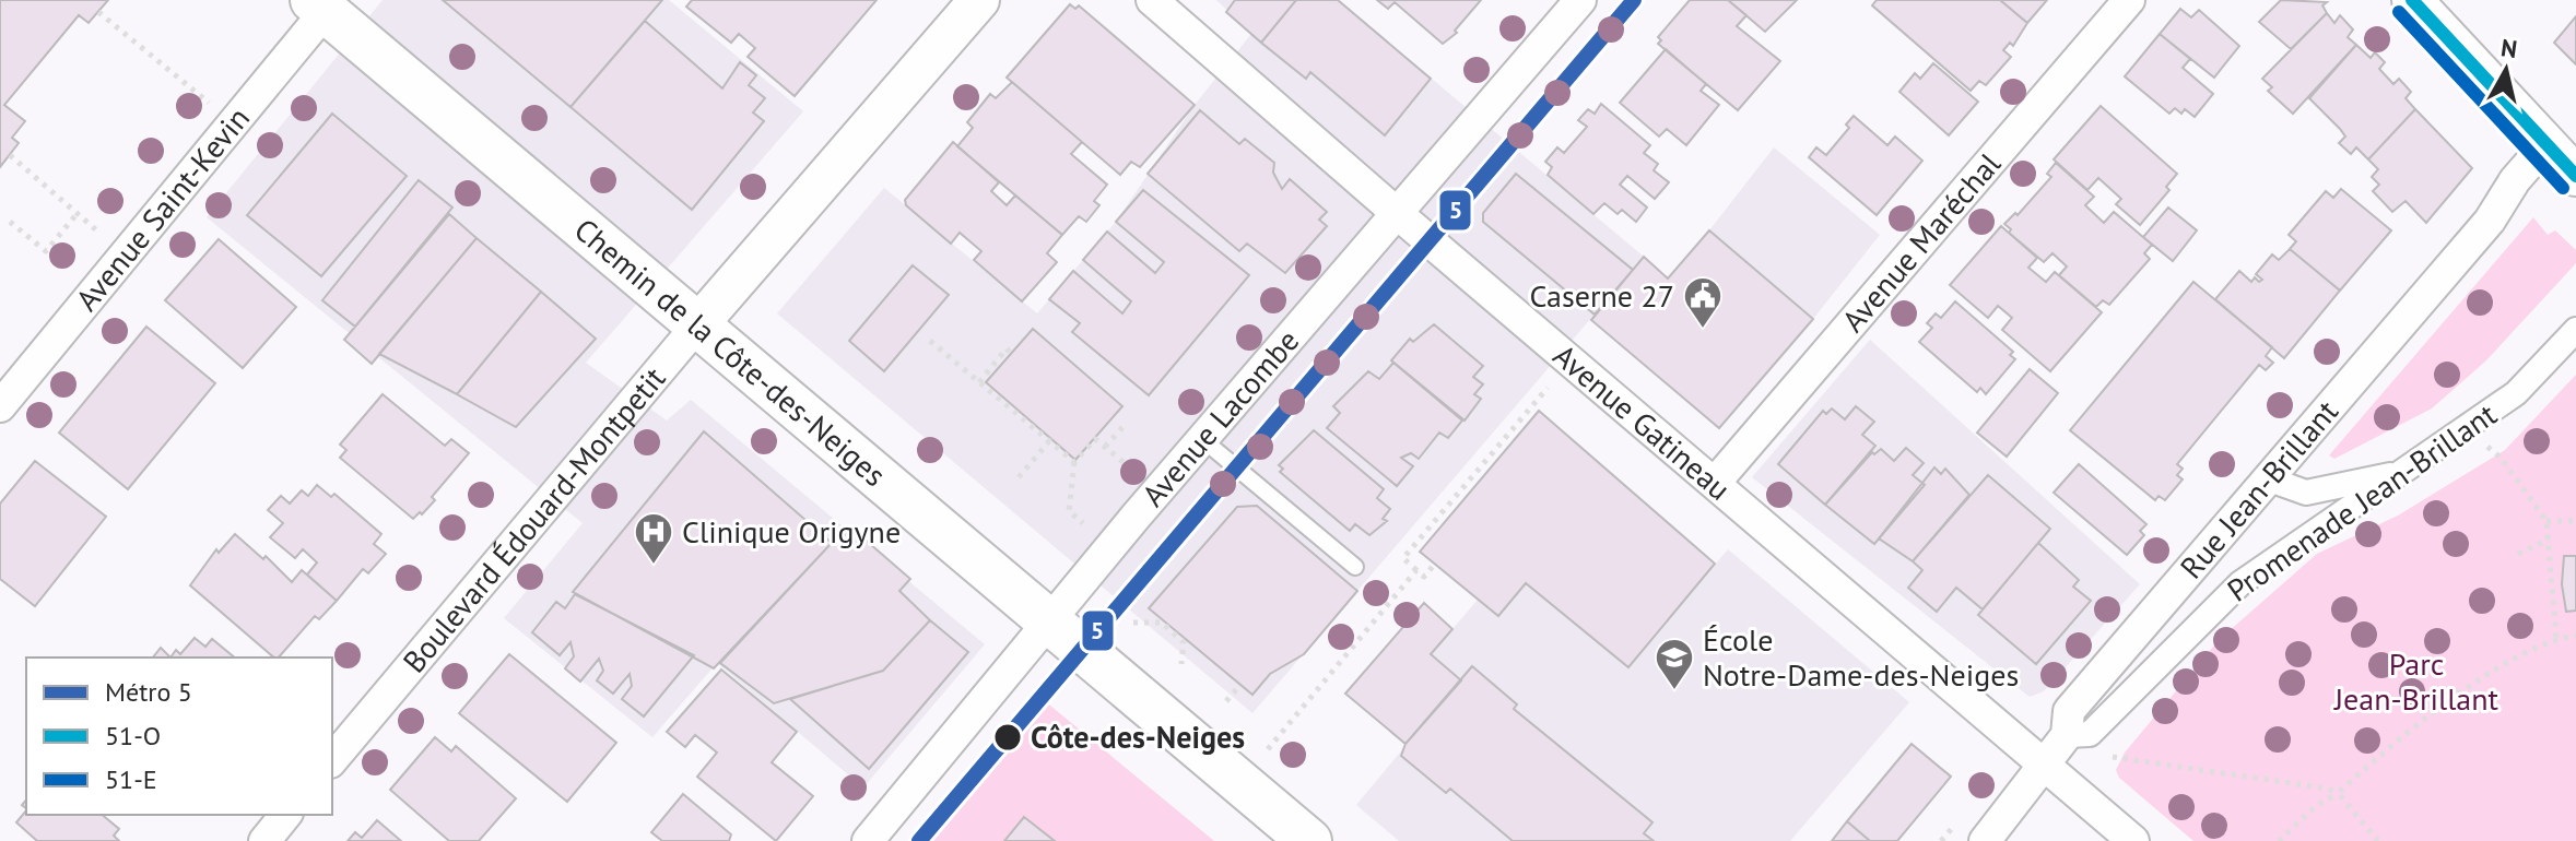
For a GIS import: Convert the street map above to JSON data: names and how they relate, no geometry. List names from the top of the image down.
{
  "streets": {
    "main road": ["Chemin de la Côte-des-Neiges"],
    "street": [
      "Avenue Saint-Kevin",
      "Avenue Maréchal",
      "Avenue Lacombe",
      "Avenue Gatineau",
      "Rue Jean-Brillant",
      "Promenade Jean-Brillant",
      "Boulevard Édouard-Montpetit"
    ]
  },
  "crossings": [
    ["Avenue Saint-Kevin", "Chemin de la Côte-des-Neiges"],
    ["Avenue Maréchal", "Avenue Gatineau"],
    ["Chemin de la Côte-des-Neiges", "Avenue Lacombe"],
    ["Chemin de la Côte-des-Neiges", "Boulevard Édouard-Montpetit"],
    ["Avenue Lacombe", "Avenue Gatineau"],
    ["Avenue Gatineau", "Rue Jean-Brillant"],
    ["Rue Jean-Brillant", "Promenade Jean-Brillant"]
  ],
  "parks": ["Parc Jean-Brillant"],
  "places": {
    "public building": ["Caserne 27"],
    "hospital": ["Clinique Origyne"],
    "school or university": ["École Notre-Dame-des-Neiges"],
    "other": ["Côte-des-Neiges"]
  },
  "lines": ["metro line 5", "transit line 51-O", "transit line 51-E"],
  "legend": ["Métro 5", "51-O", "51-E"],
  "north": "top"
}
